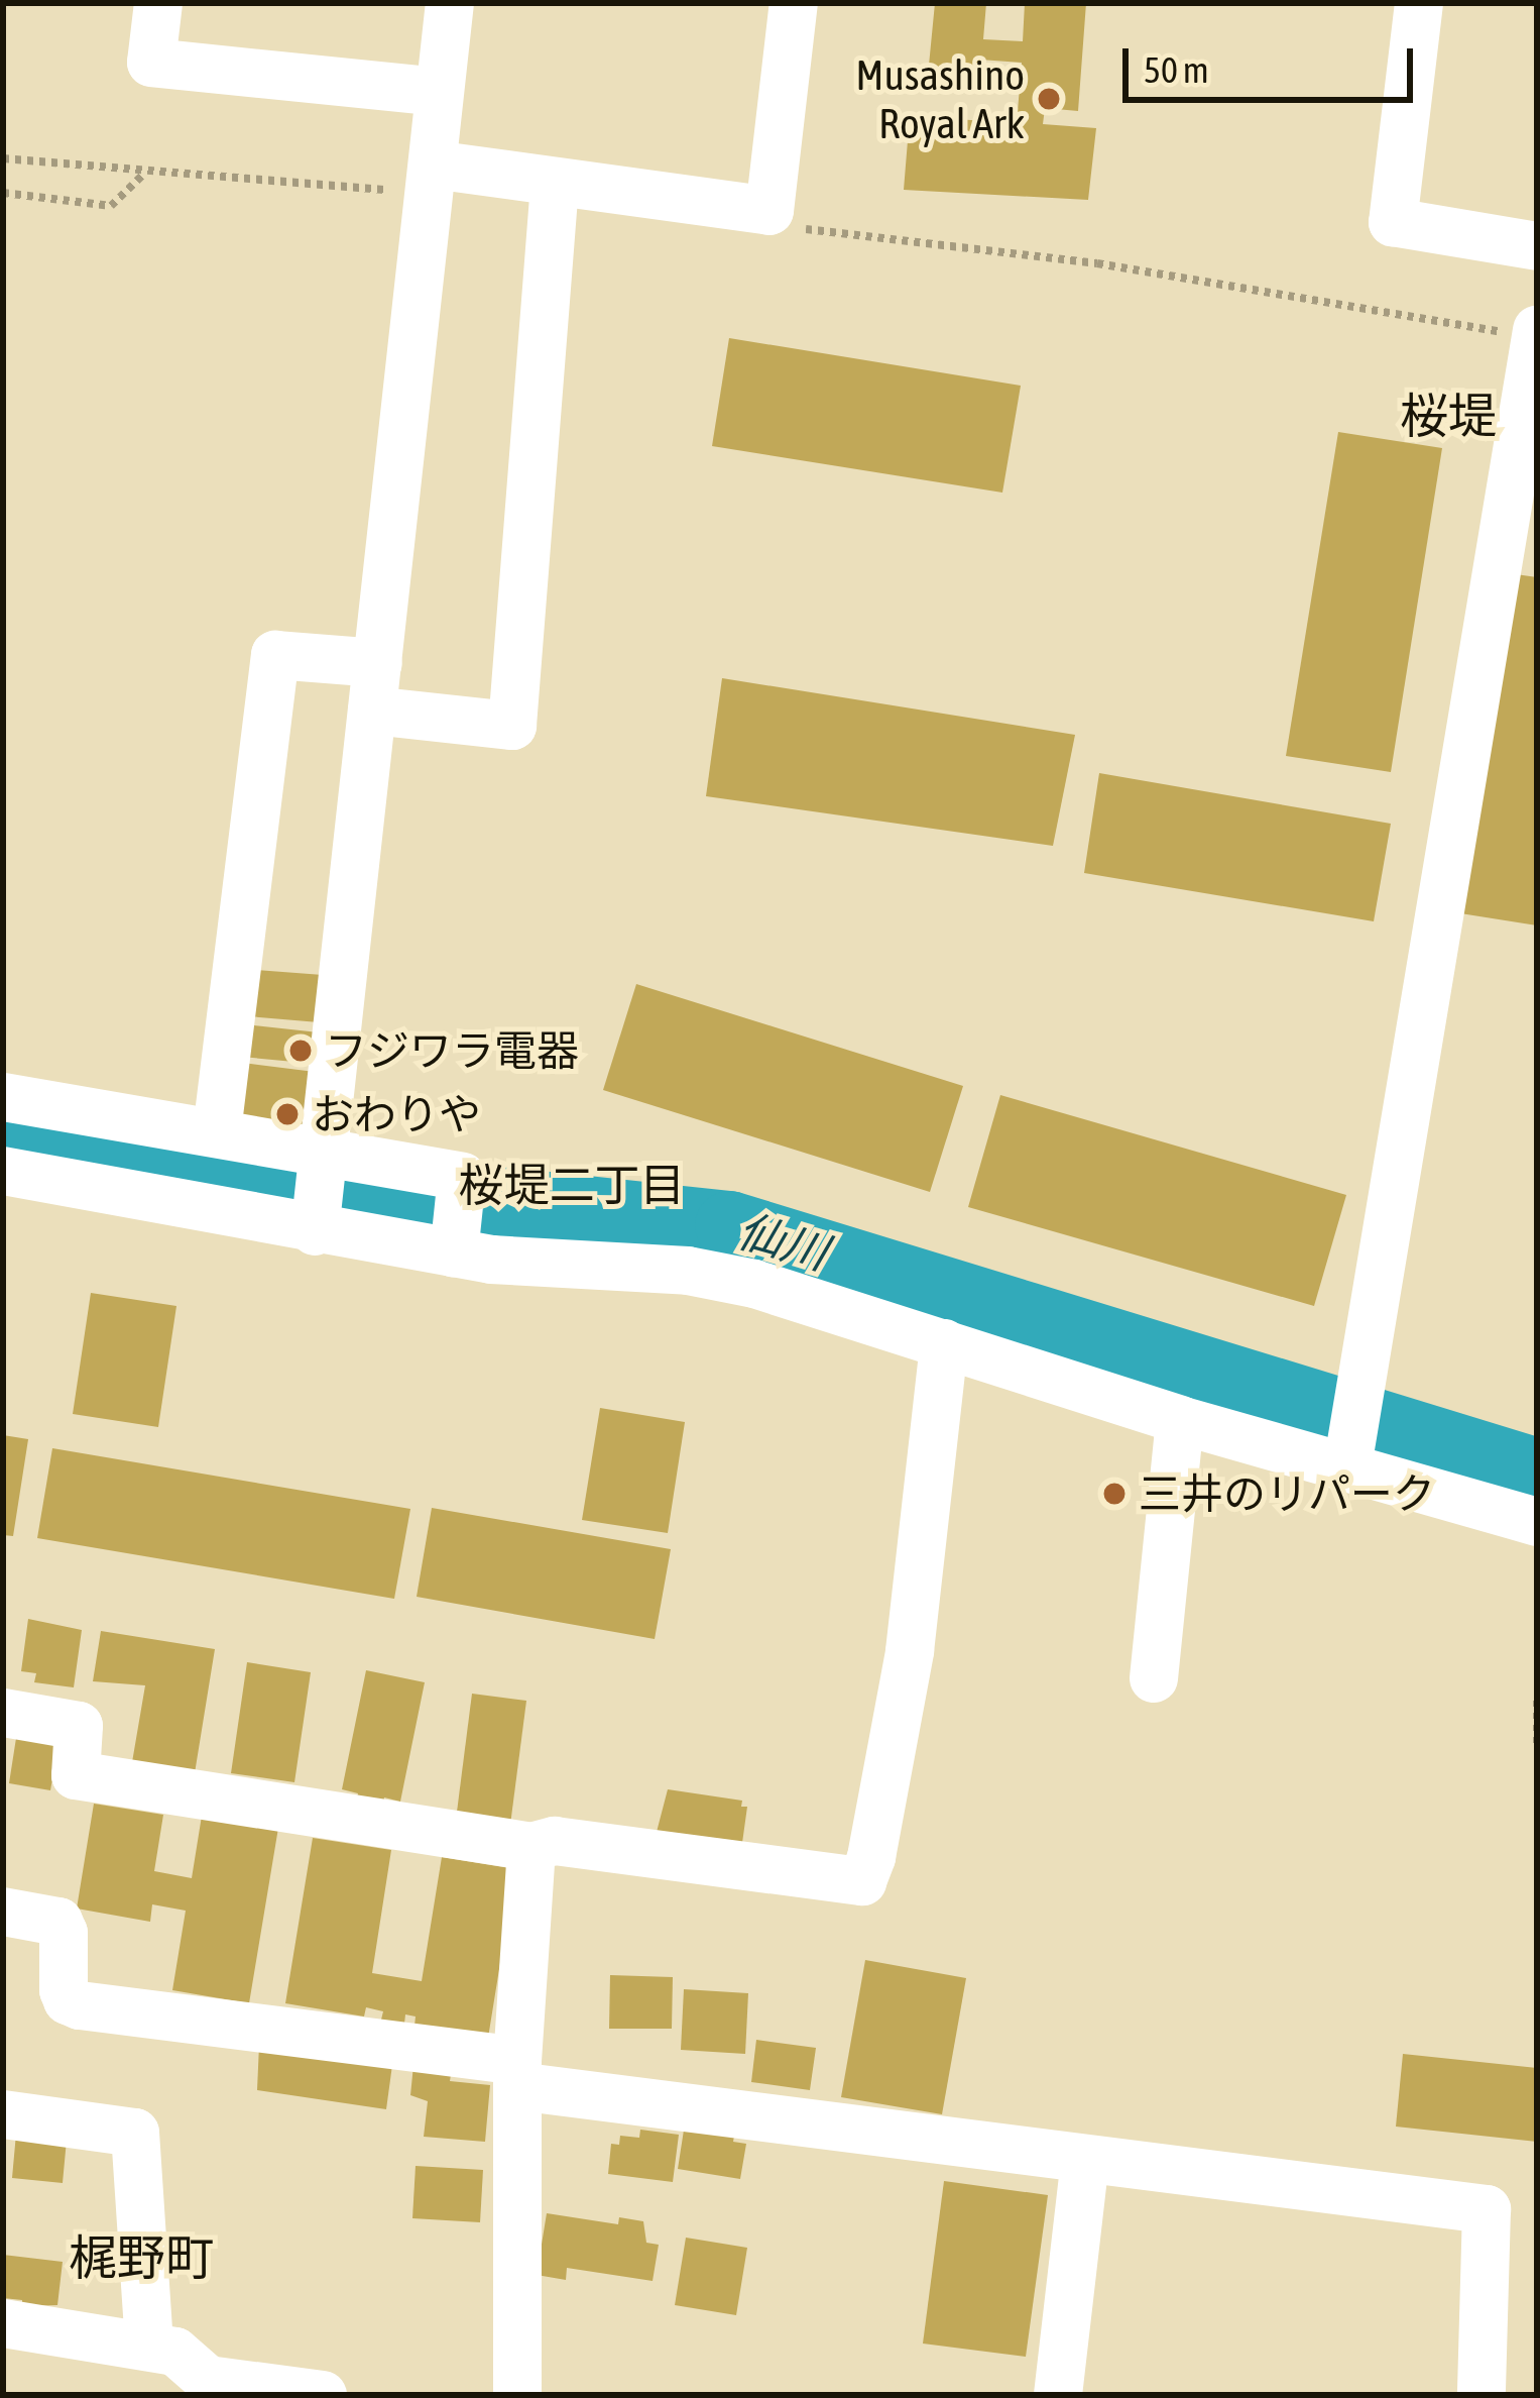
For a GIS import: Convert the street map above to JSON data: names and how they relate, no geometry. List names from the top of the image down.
{
  "districts": ["桜堤", "桜堤二丁目", "梶野町"],
  "water": ["仙川"],
  "places": [
    "Musashino Royal Ark",
    "フジワラ電器",
    "おわりや",
    "三井のリパーク"
  ],
  "scale_bar": "50 m"
}
